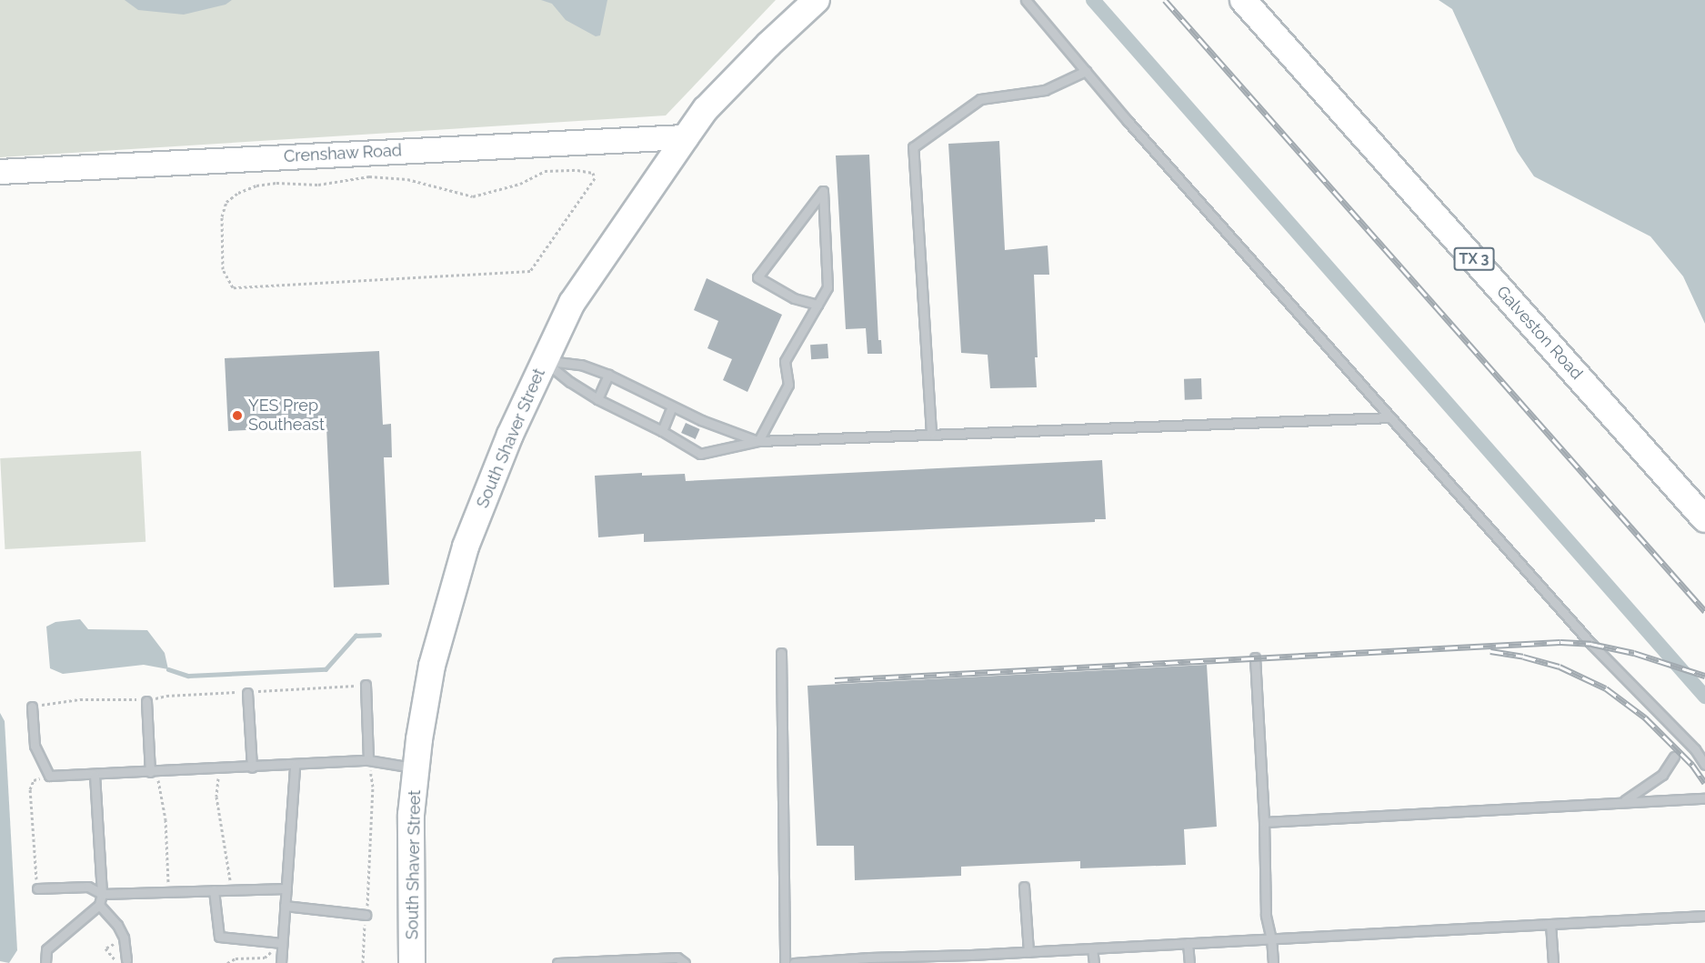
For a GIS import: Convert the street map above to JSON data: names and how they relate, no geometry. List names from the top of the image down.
{
  "streets": {
    "main road": [
      "Crenshaw Road",
      "TX 3",
      "Galveston Road",
      "South Shaver Street"
    ]
  },
  "crossings": [
    ["Crenshaw Road", "South Shaver Street"]
  ],
  "places": ["YES Prep Southeast"]
}
